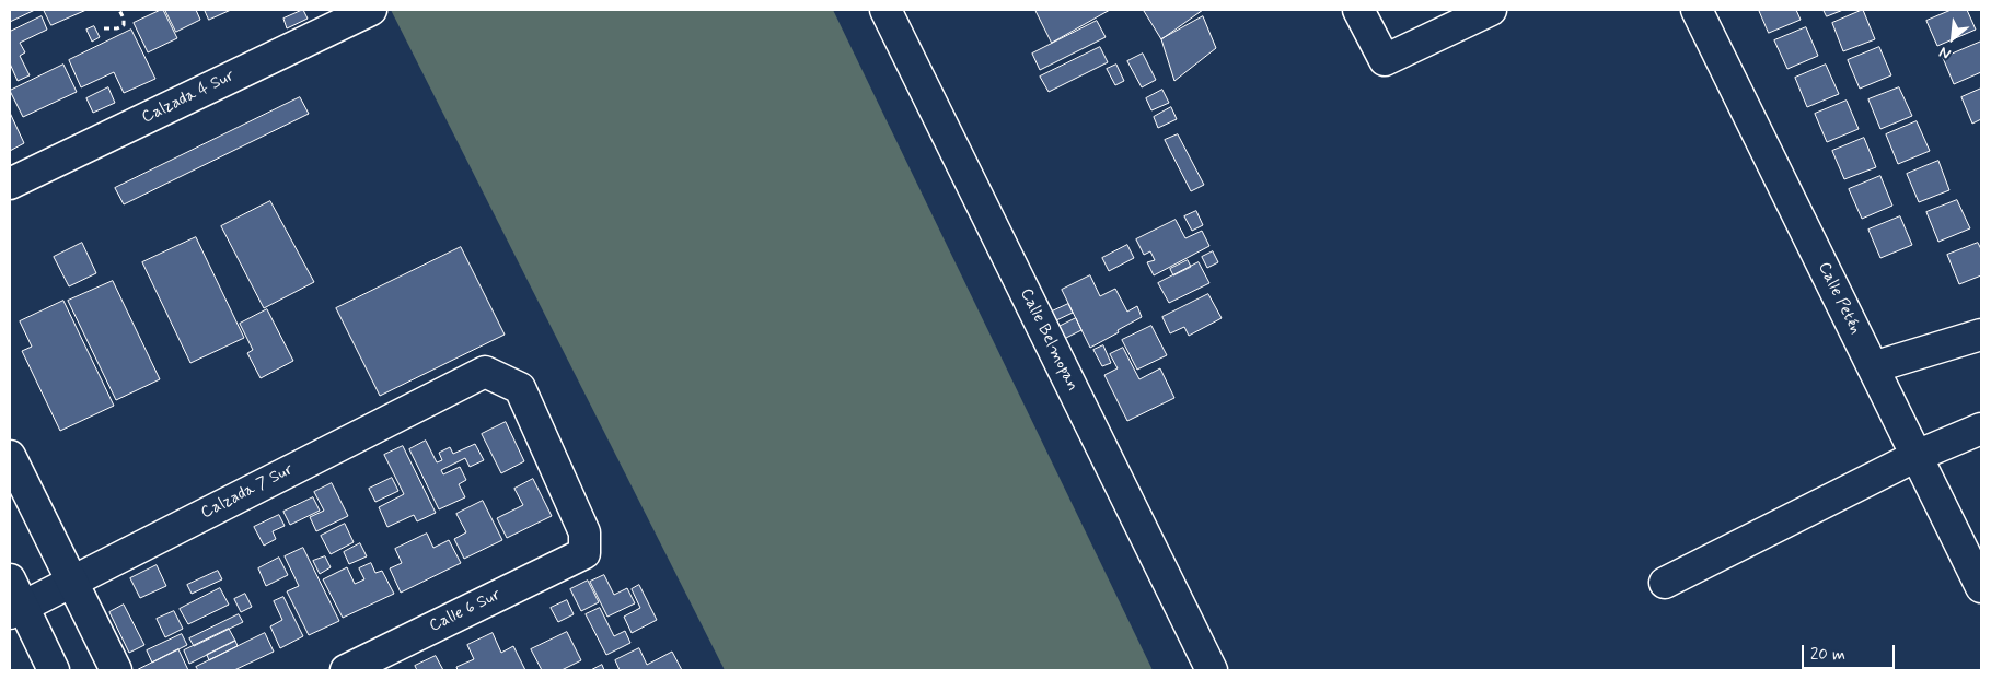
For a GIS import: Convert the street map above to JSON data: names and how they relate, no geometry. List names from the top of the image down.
{
  "streets": {
    "street": [
      "Calzada 4 Sur",
      "Calle Petén",
      "Calle Belmopan",
      "Calzada 7 Sur",
      "Calle 6 Sur"
    ]
  },
  "crossings": [
    ["Calzada 7 Sur", "Calle 6 Sur"]
  ],
  "scale_bar": "20 m",
  "north": "bottom left"
}
